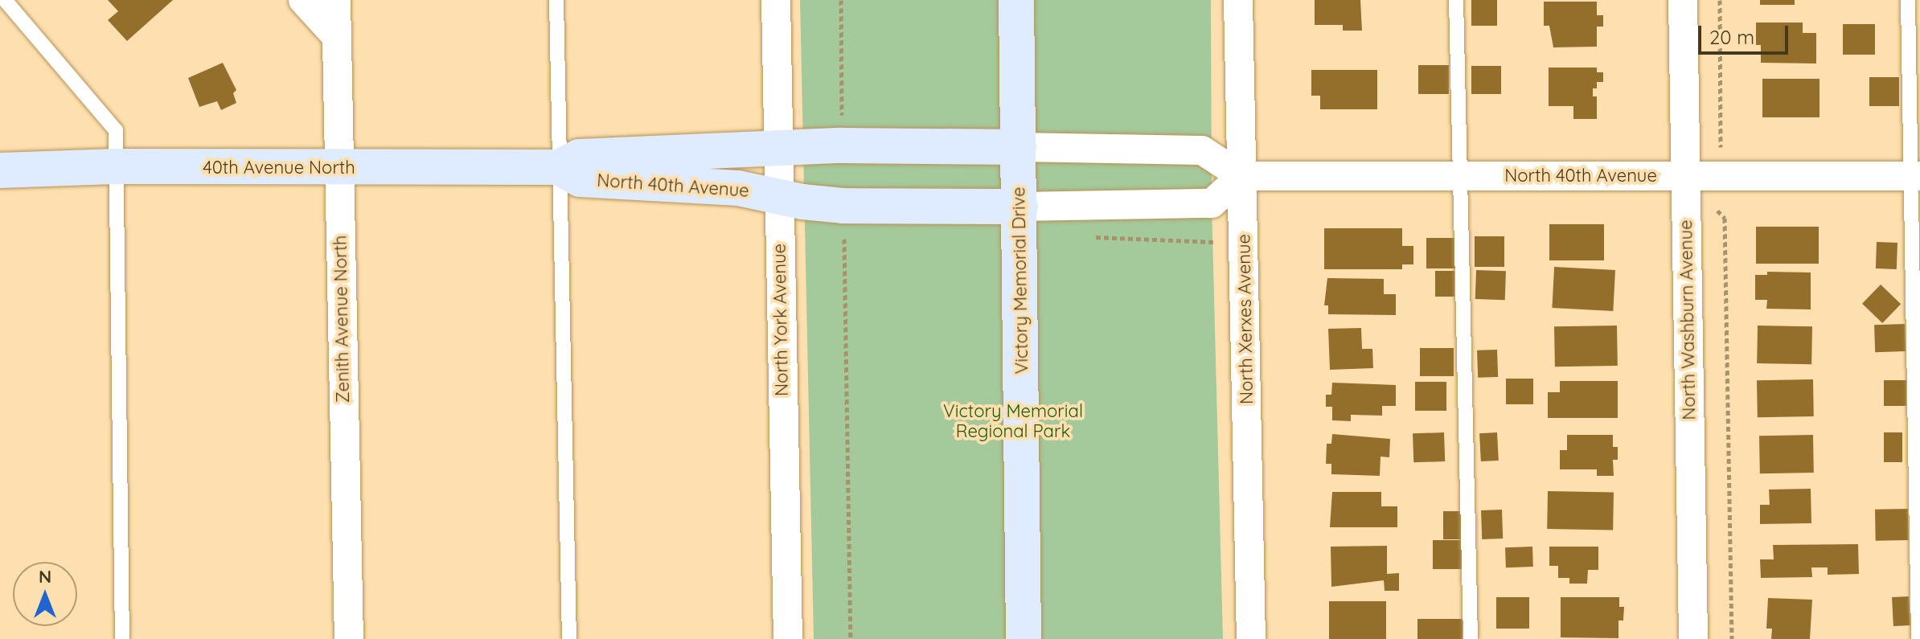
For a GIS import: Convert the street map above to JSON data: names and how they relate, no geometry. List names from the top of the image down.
{
  "streets": {
    "street": [
      "40th Avenue North",
      "North 40th Avenue",
      "Victory Memorial Drive",
      "Zenith Avenue North",
      "North Xerxes Avenue",
      "North York Avenue",
      "North Washburn Avenue"
    ]
  },
  "crossings": [
    ["40th Avenue North", "North 40th Avenue"],
    ["40th Avenue North", "Zenith Avenue North"],
    ["North 40th Avenue", "Victory Memorial Drive"],
    ["North 40th Avenue", "North Xerxes Avenue"],
    ["North 40th Avenue", "North York Avenue"],
    ["North 40th Avenue", "North Washburn Avenue"]
  ],
  "parks": ["Victory Memorial Regional Park"],
  "scale_bar": "20 m",
  "north": "top"
}
